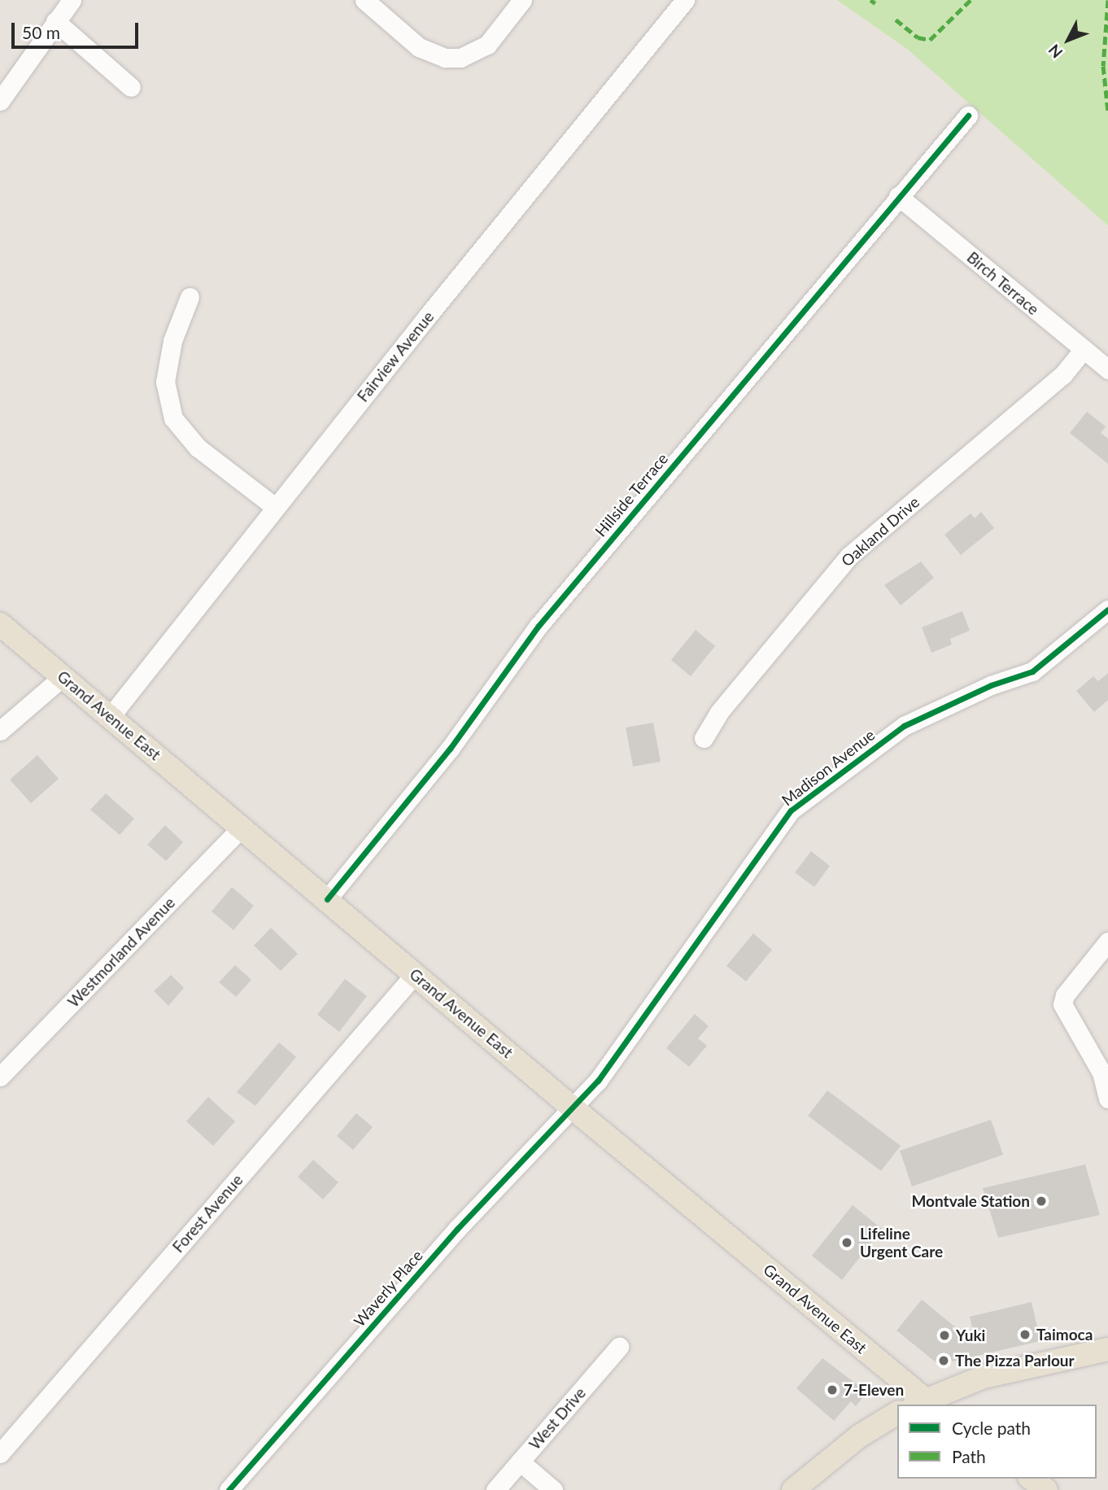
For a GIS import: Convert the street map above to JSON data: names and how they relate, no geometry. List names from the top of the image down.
{
  "streets": {
    "main road": ["Grand Avenue East"],
    "street": [
      "Birch Terrace",
      "Fairview Avenue",
      "Hillside Terrace",
      "Oakland Drive",
      "Madison Avenue",
      "Westmorland Avenue",
      "Forest Avenue",
      "Waverly Place",
      "West Drive"
    ]
  },
  "crossings": [
    ["Birch Terrace", "Hillside Terrace"],
    ["Birch Terrace", "Oakland Drive"],
    ["Fairview Avenue", "Grand Avenue East"],
    ["Hillside Terrace", "Grand Avenue East"],
    ["Grand Avenue East", "Madison Avenue"],
    ["Grand Avenue East", "Westmorland Avenue"],
    ["Grand Avenue East", "Forest Avenue"],
    ["Grand Avenue East", "Waverly Place"],
    ["Madison Avenue", "Waverly Place"]
  ],
  "places": [
    "Montvale Station",
    "Lifeline Urgent Care",
    "Taimoca",
    "Yuki",
    "The Pizza Parlour",
    "7-Eleven"
  ],
  "legend": ["Cycle path", "Path"],
  "scale_bar": "50 m",
  "north": "bottom left"
}
